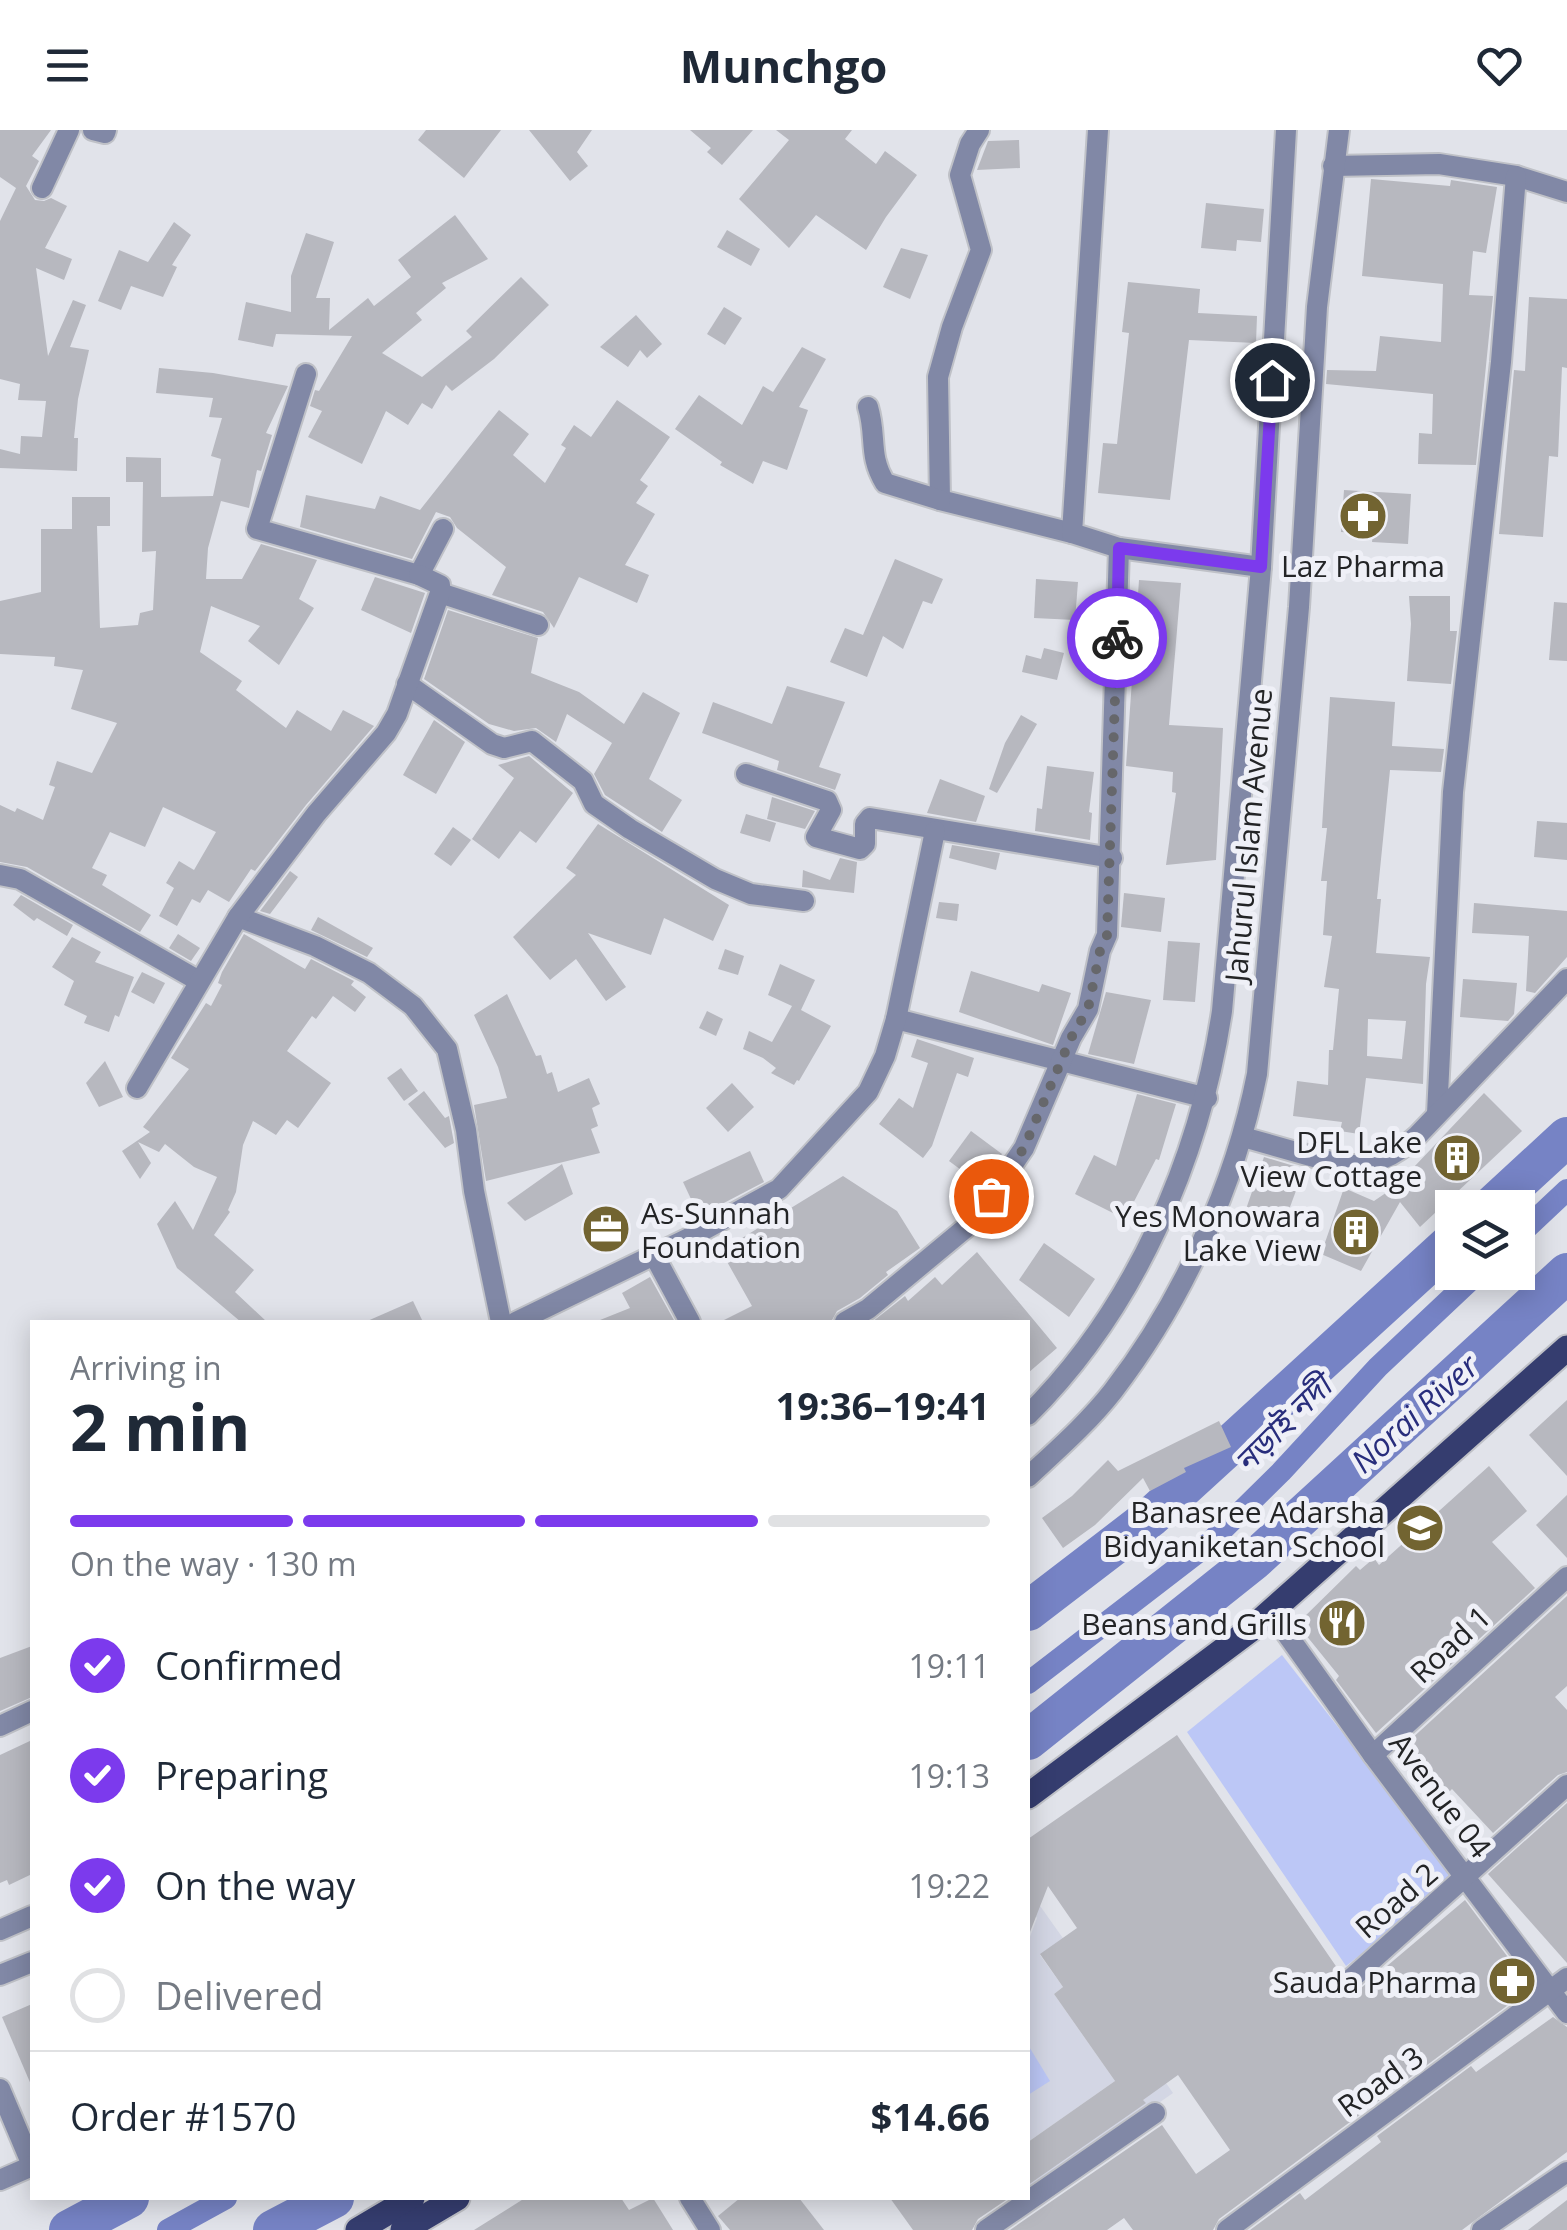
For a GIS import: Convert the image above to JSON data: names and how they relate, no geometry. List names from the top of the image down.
{
  "streets": {
    "street": [
      "Jahurul Islam Avenue",
      "Road 1",
      "Avenue 04",
      "Road 2",
      "Road 3"
    ]
  },
  "crossings": [
    ["Road 1", "Avenue 04"],
    ["Avenue 04", "Road 2"],
    ["Avenue 04", "Road 3"]
  ],
  "water": ["Norai River", "নড়াই নদী"],
  "places": {
    "pharmacy": ["Laz Pharma", "Sauda Pharma"],
    "building": ["DFL Lake View Cottage", "Yes Monowara Lake View"],
    "office": ["As-Sunnah Foundation"],
    "school or university": ["Banasree Adarsha Bidyaniketan School"],
    "restaurant": ["Beans and Grills"]
  },
  "page": {
    "header": "Munchgo",
    "heading": ["2 min", "Arriving in", "19:36–19:41"],
    "panel": ["Order #1570", "$14.66"],
    "bar": "On the way · 130 m",
    "list": [
      ["Confirmed", "19:11"],
      ["Preparing", "19:13"],
      ["On the way", "19:22"],
      "Delivered"
    ]
  }
}
